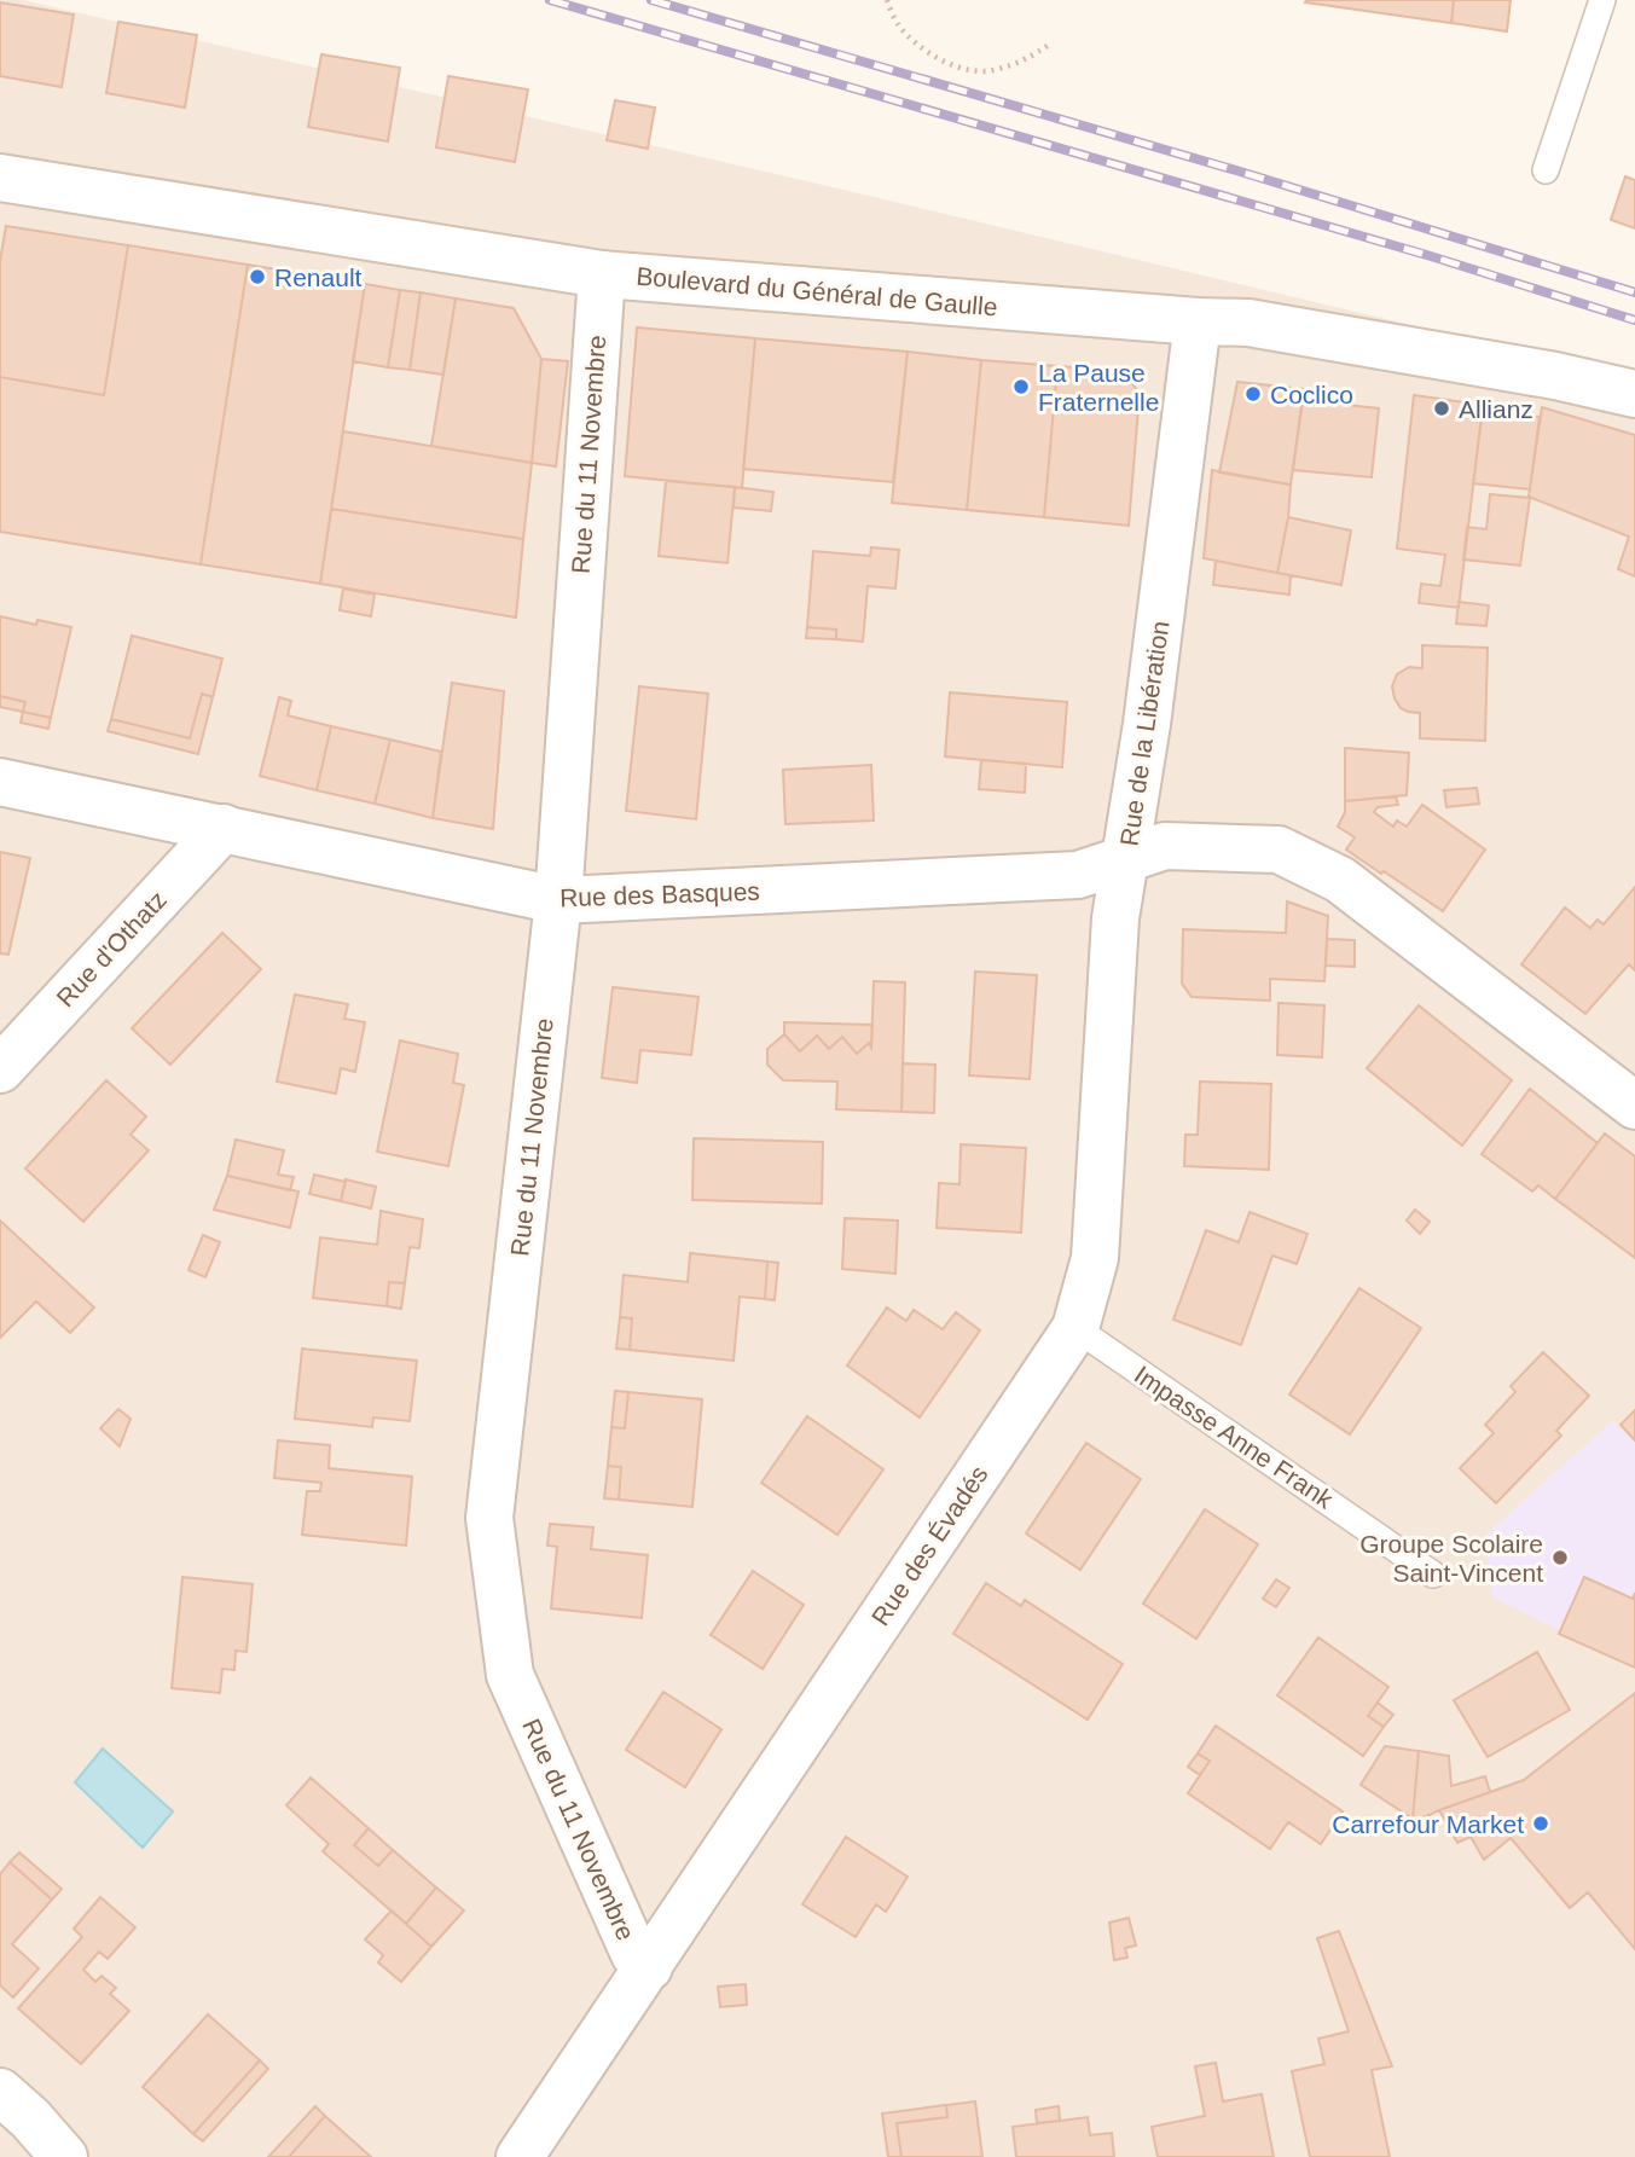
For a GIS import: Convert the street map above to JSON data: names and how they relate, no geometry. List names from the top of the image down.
{
  "streets": {
    "street": [
      "Boulevard du Général de Gaulle",
      "Rue du 11 Novembre",
      "Rue de la Libération",
      "Rue des Basques",
      "Rue d'Othatz",
      "Rue des Évadés"
    ],
    "lane": ["Impasse Anne Frank"]
  },
  "crossings": [
    ["Boulevard du Général de Gaulle", "Rue du 11 Novembre"],
    ["Boulevard du Général de Gaulle", "Rue de la Libération"],
    ["Rue du 11 Novembre", "Rue des Basques"],
    ["Rue du 11 Novembre", "Rue des Évadés"],
    ["Rue de la Libération", "Rue des Basques"],
    ["Rue de la Libération", "Rue des Évadés"],
    ["Rue des Basques", "Rue d'Othatz"],
    ["Rue des Basques", "Rue des Évadés"],
    ["Impasse Anne Frank", "Rue des Évadés"]
  ],
  "places": [
    "Renault",
    "La Pause Fraternelle",
    "Coclico",
    "Allianz",
    "Groupe Scolaire Saint-Vincent",
    "Carrefour Market"
  ]
}
